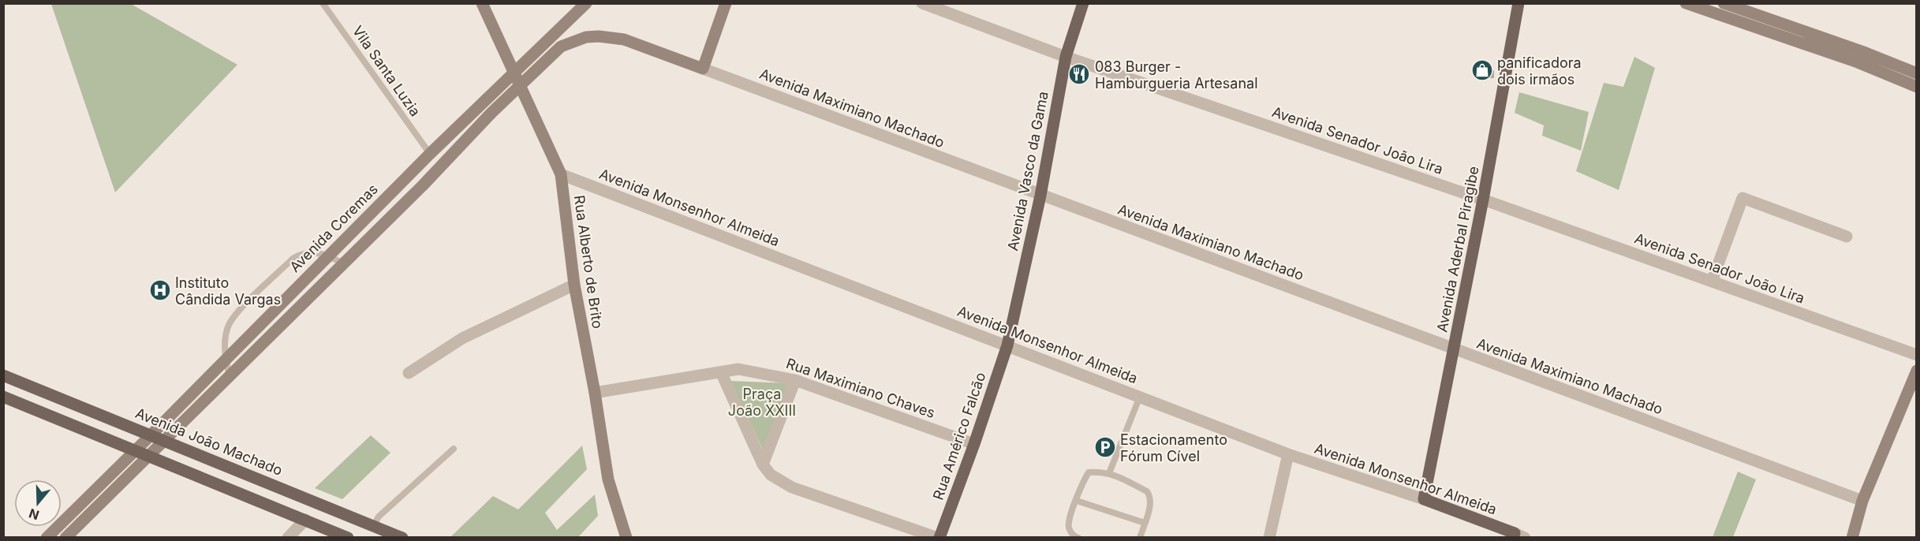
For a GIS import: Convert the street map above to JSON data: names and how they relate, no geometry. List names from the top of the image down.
{
  "streets": {
    "main road": [
      "Avenida Vasco da Gama",
      "Avenida Monsenhor Almeida",
      "Avenida Aderbal Piragibe",
      "Rua Américo Falcão",
      "Avenida João Machado"
    ],
    "street": [
      "Avenida Maximiano Machado",
      "Avenida Senador João Lira",
      "Avenida Coremas",
      "Rua Alberto de Brito",
      "Rua Maximiano Chaves"
    ],
    "lane": ["Vila Santa Luzia"]
  },
  "crossings": [
    ["Vila Santa Luzia", "Avenida Coremas"],
    ["Avenida Maximiano Machado", "Avenida Vasco da Gama"],
    ["Avenida Maximiano Machado", "Avenida Aderbal Piragibe"],
    ["Avenida Maximiano Machado", "Rua Alberto de Brito"],
    ["Avenida Senador João Lira", "Avenida Vasco da Gama"],
    ["Avenida Senador João Lira", "Avenida Aderbal Piragibe"],
    ["Avenida Vasco da Gama", "Avenida Monsenhor Almeida"],
    ["Avenida Vasco da Gama", "Rua Américo Falcão"],
    ["Avenida Monsenhor Almeida", "Avenida Aderbal Piragibe"],
    ["Avenida Monsenhor Almeida", "Rua Alberto de Brito"],
    ["Avenida Monsenhor Almeida", "Rua Américo Falcão"],
    ["Avenida Coremas", "Rua Alberto de Brito"],
    ["Avenida Coremas", "Avenida João Machado"],
    ["Rua Alberto de Brito", "Rua Maximiano Chaves"],
    ["Rua Maximiano Chaves", "Rua Américo Falcão"]
  ],
  "parks": ["Praça João XXIII"],
  "places": {
    "shop": ["panificadora dois irmãos"],
    "restaurant": ["083 Burger - Hamburgueria Artesanal"],
    "hospital": ["Instituto Cândida Vargas"],
    "parking": ["Estacionamento Fórum Cível"]
  },
  "north": "bottom"
}
